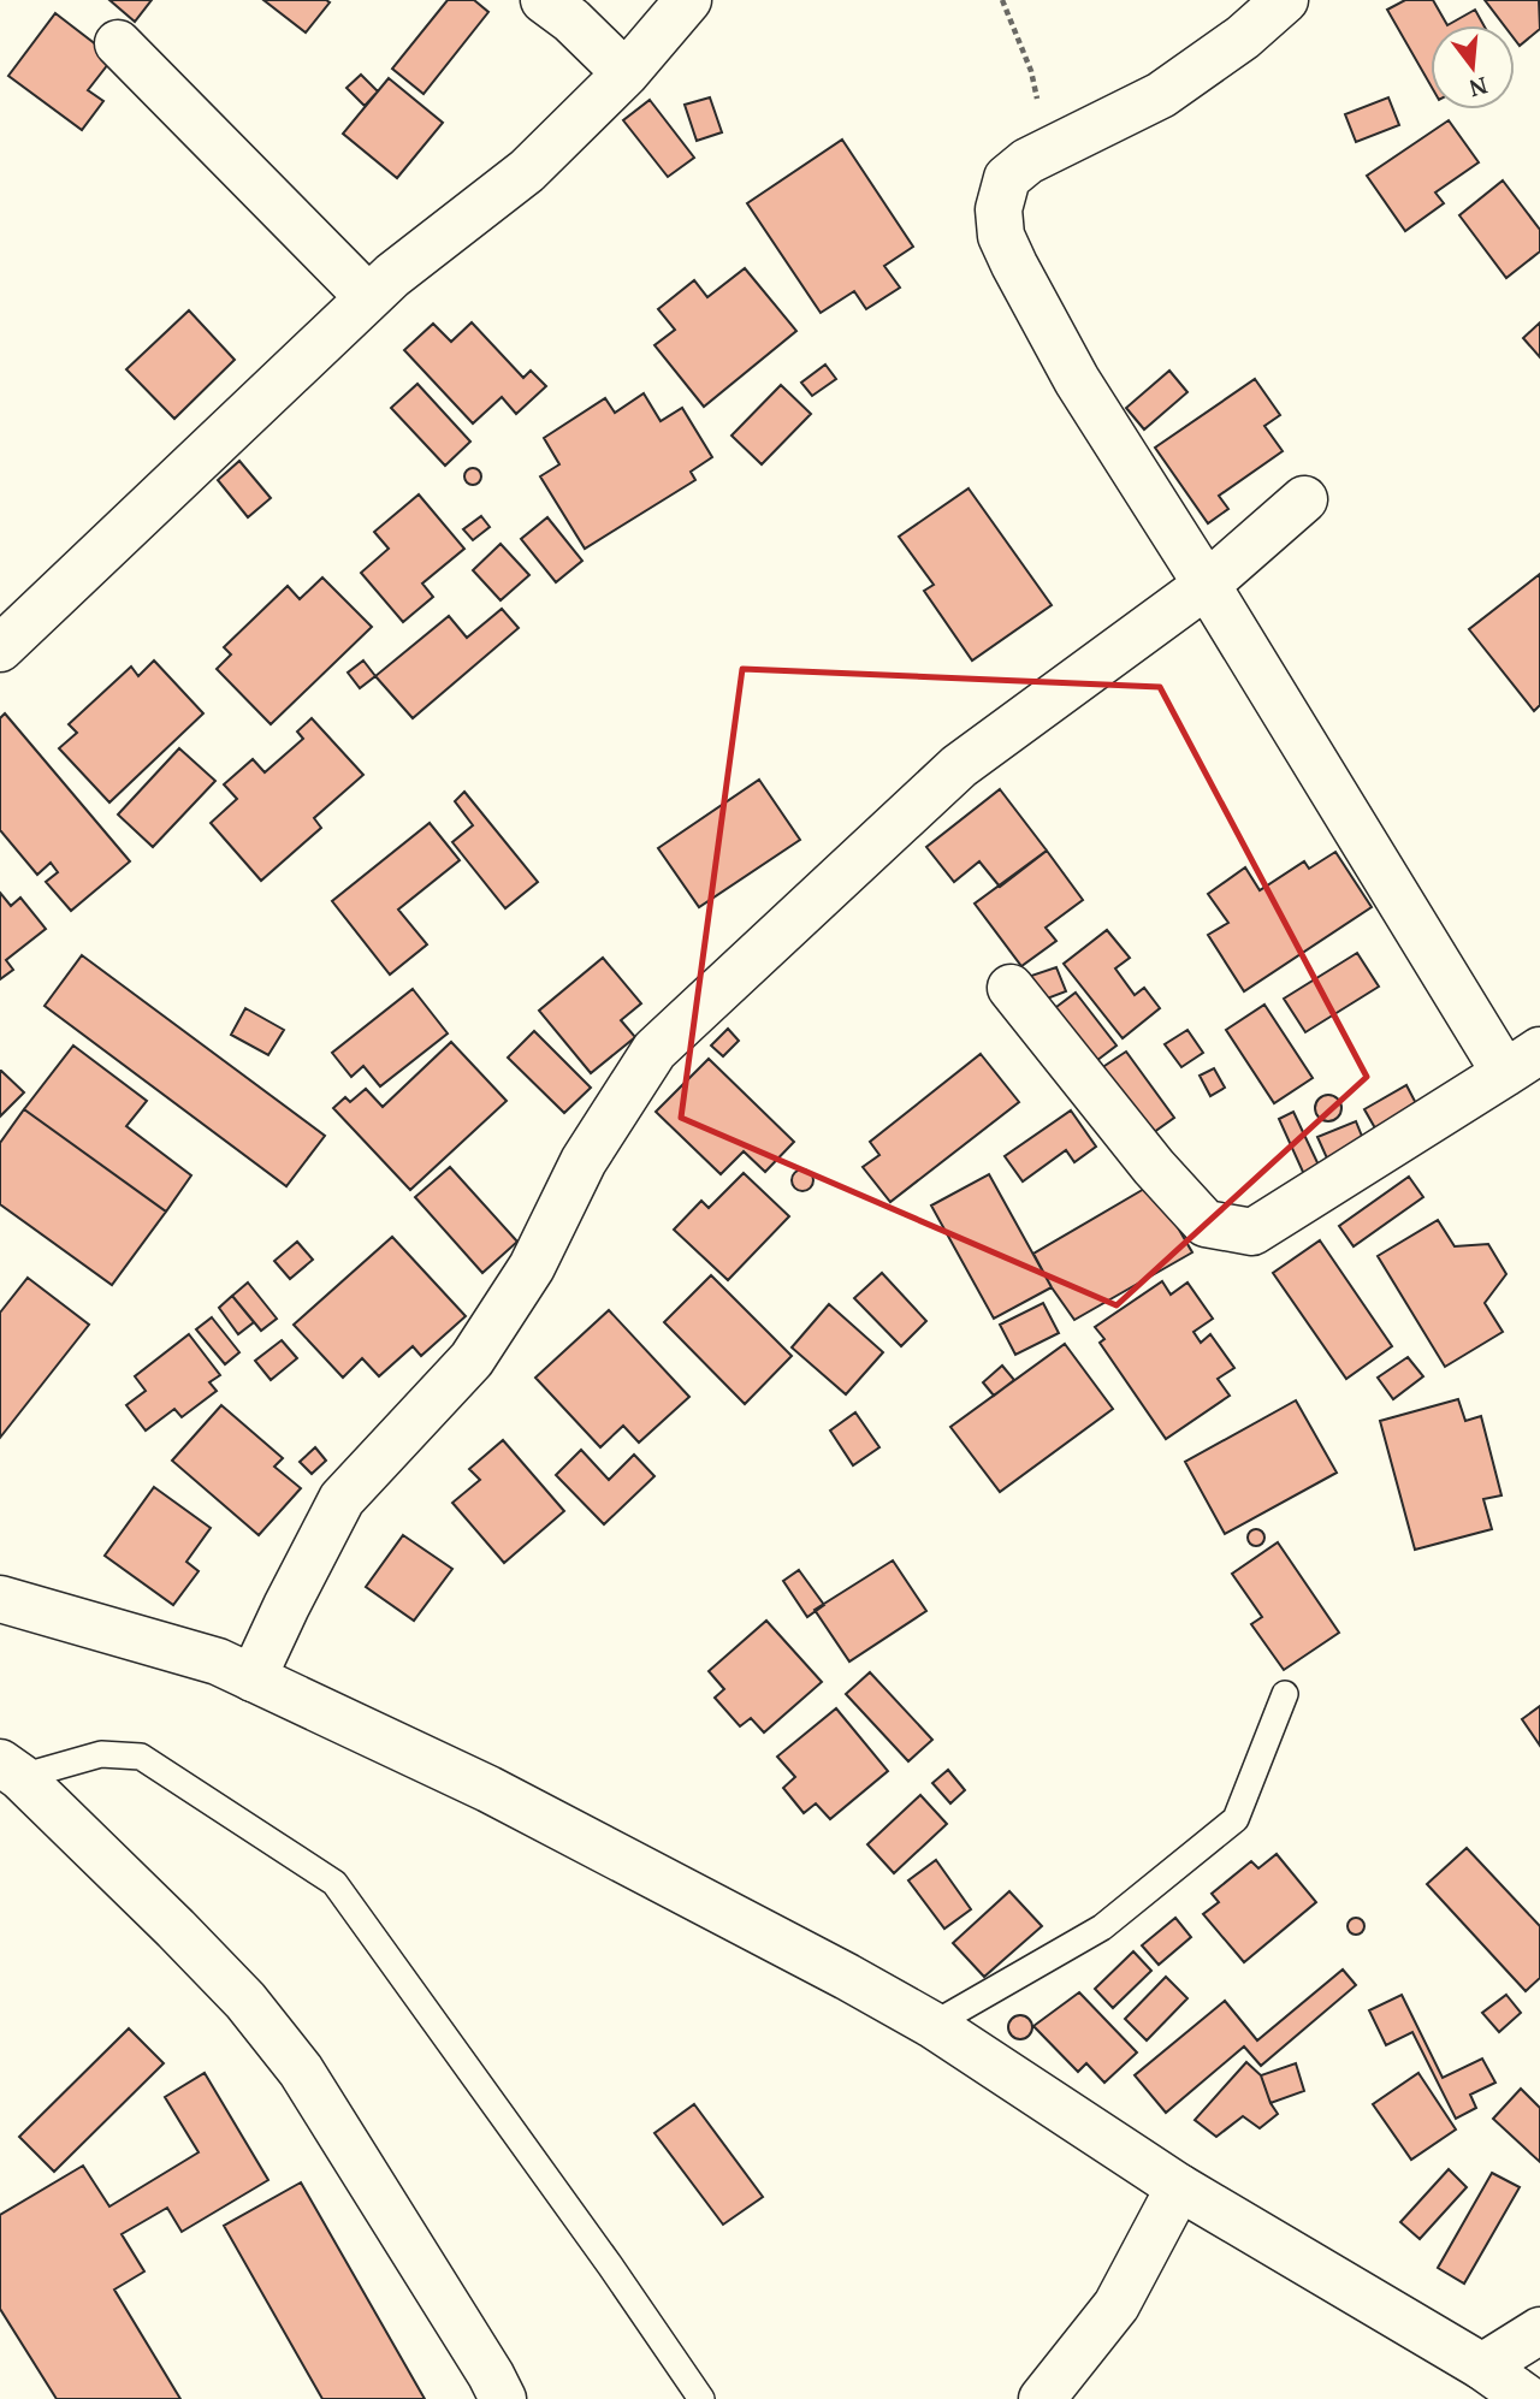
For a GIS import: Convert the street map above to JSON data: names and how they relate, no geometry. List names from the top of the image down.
{
  "north": "bottom"
}
